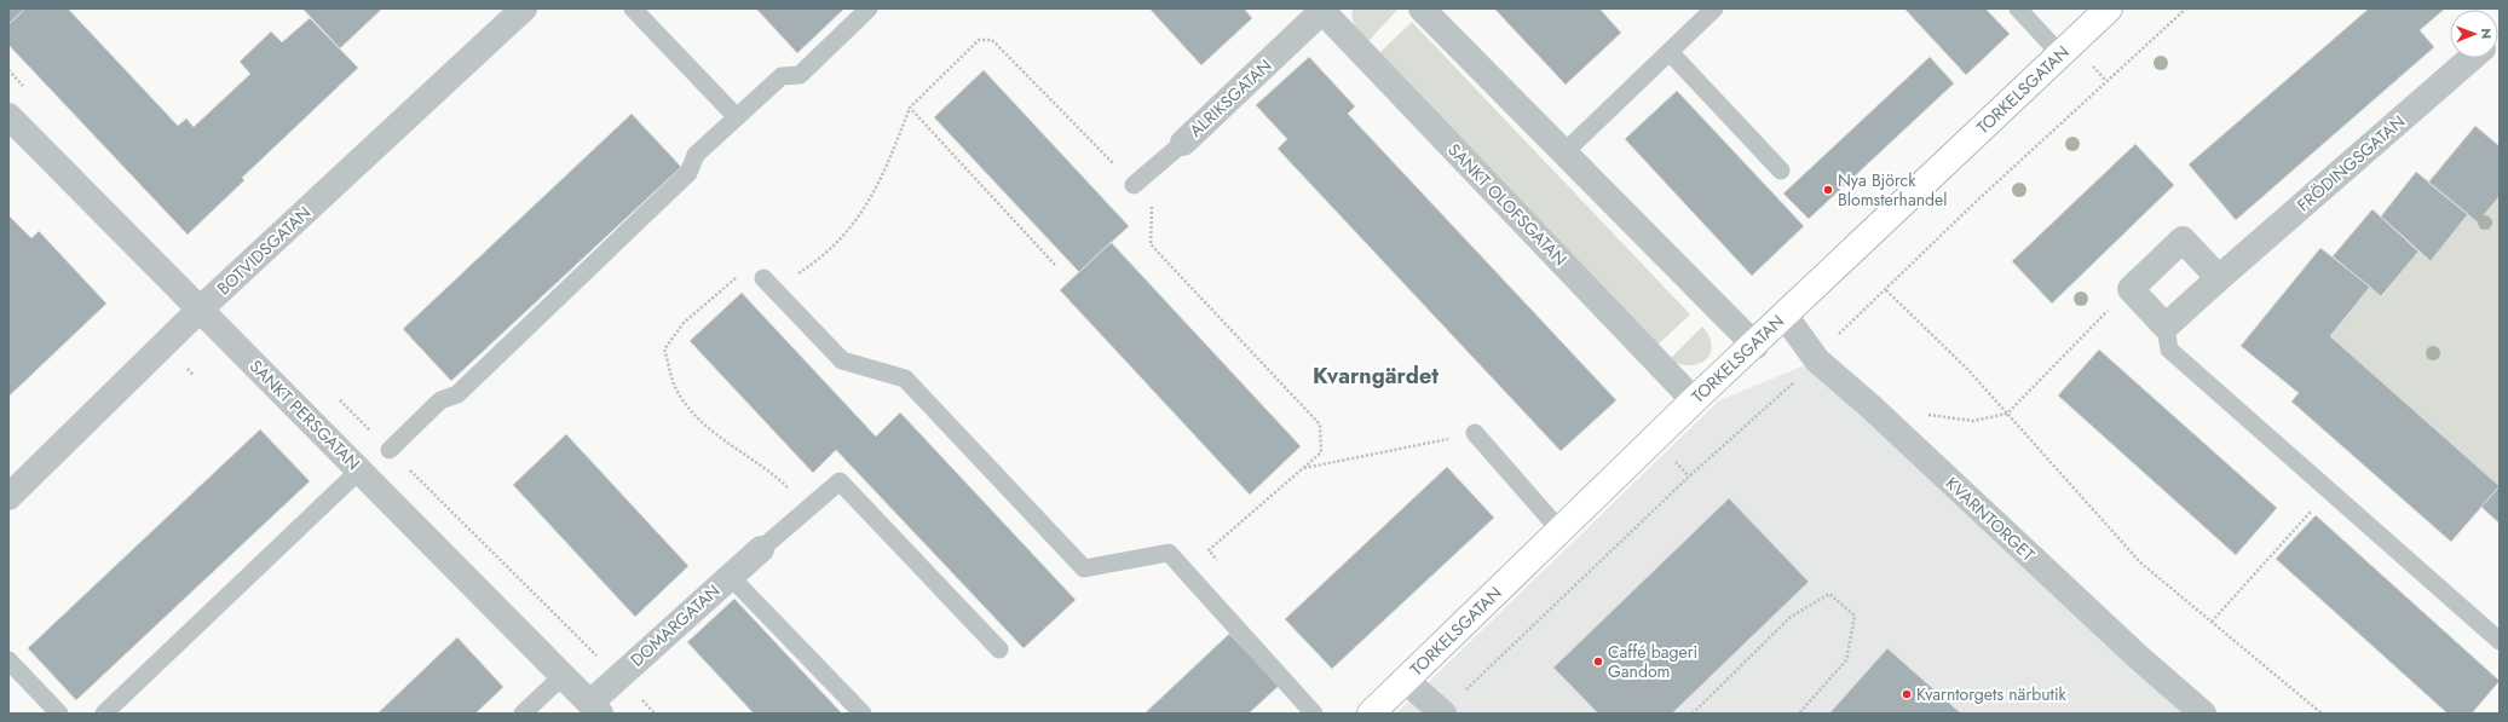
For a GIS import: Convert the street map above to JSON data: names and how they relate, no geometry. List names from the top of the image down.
{
  "streets": {
    "street": [
      "TORKELSGATAN",
      "ALRIKSGATAN",
      "FRÖDINGSGATAN",
      "SANKT OLOFSGATAN",
      "BOTVIDSGATAN",
      "SANKT PERSGATAN",
      "KVARNTORGET",
      "DOMARGATAN"
    ]
  },
  "crossings": [
    ["TORKELSGATAN", "SANKT OLOFSGATAN"],
    ["TORKELSGATAN", "KVARNTORGET"],
    ["ALRIKSGATAN", "SANKT OLOFSGATAN"],
    ["BOTVIDSGATAN", "SANKT PERSGATAN"],
    ["SANKT PERSGATAN", "DOMARGATAN"]
  ],
  "districts": ["Kvarngärdet"],
  "places": ["Nya Björck Blomsterhandel", "Caffé bageri Gandom", "Kvarntorgets närbutik"],
  "north": "right"
}
